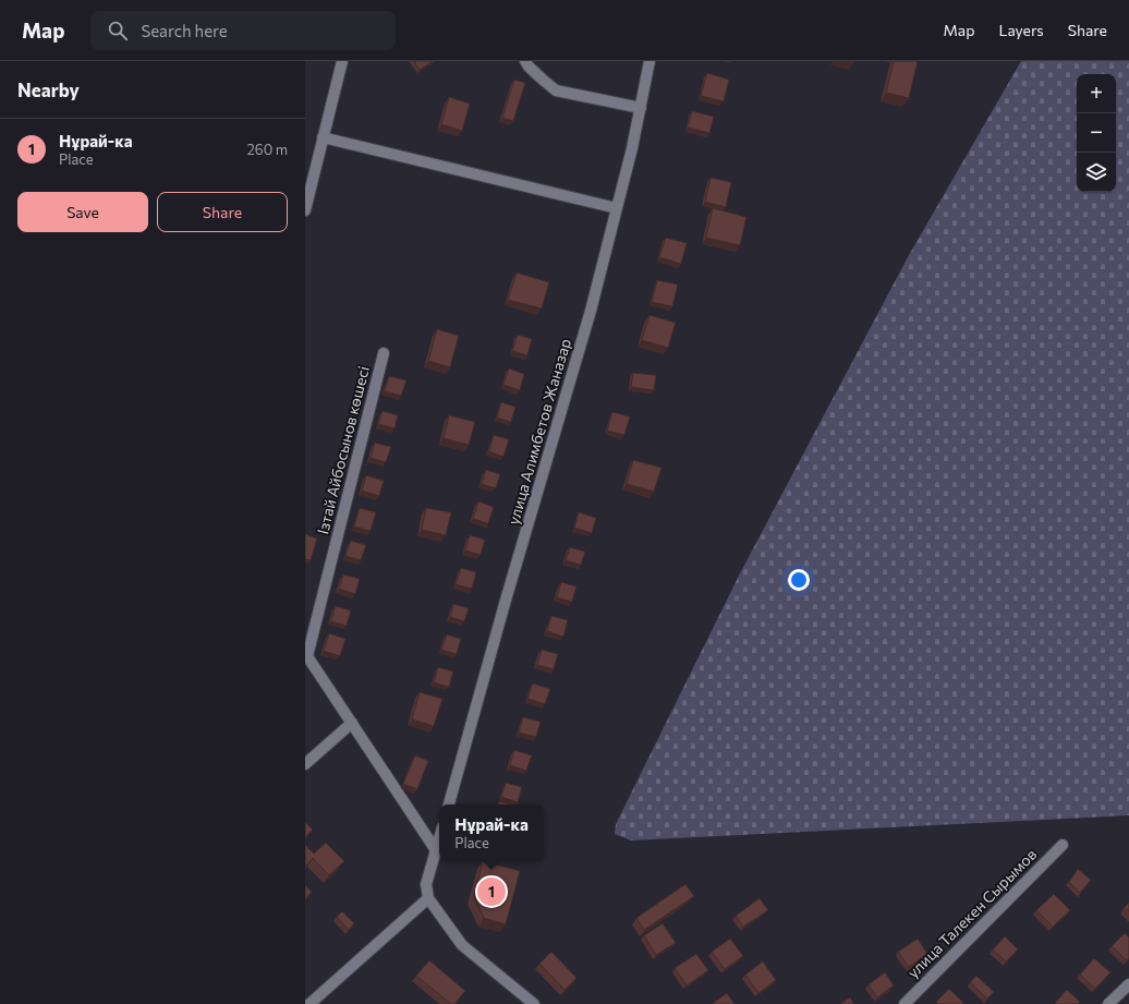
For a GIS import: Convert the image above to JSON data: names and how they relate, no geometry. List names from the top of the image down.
{
  "streets": {
    "street": ["улица Алимбетов Жаназар", "Ізтай Айбосынов көшесі", "улица Талекен Сырымов"]
  },
  "page": {
    "header": "Map",
    "search": "Search here",
    "nav": ["Map", "Layers", "Share"],
    "heading": "Nearby",
    "map_buttons": ["+", "−"],
    "list": [
      {
        "mark": "1",
        "name": "Нұрай-ка",
        "note": "Place",
        "value": "260 m"
      }
    ],
    "buttons": ["Save", "Share"],
    "popup": ["Нұрай-ка", "Place"],
    "pins": "1"
  }
}
